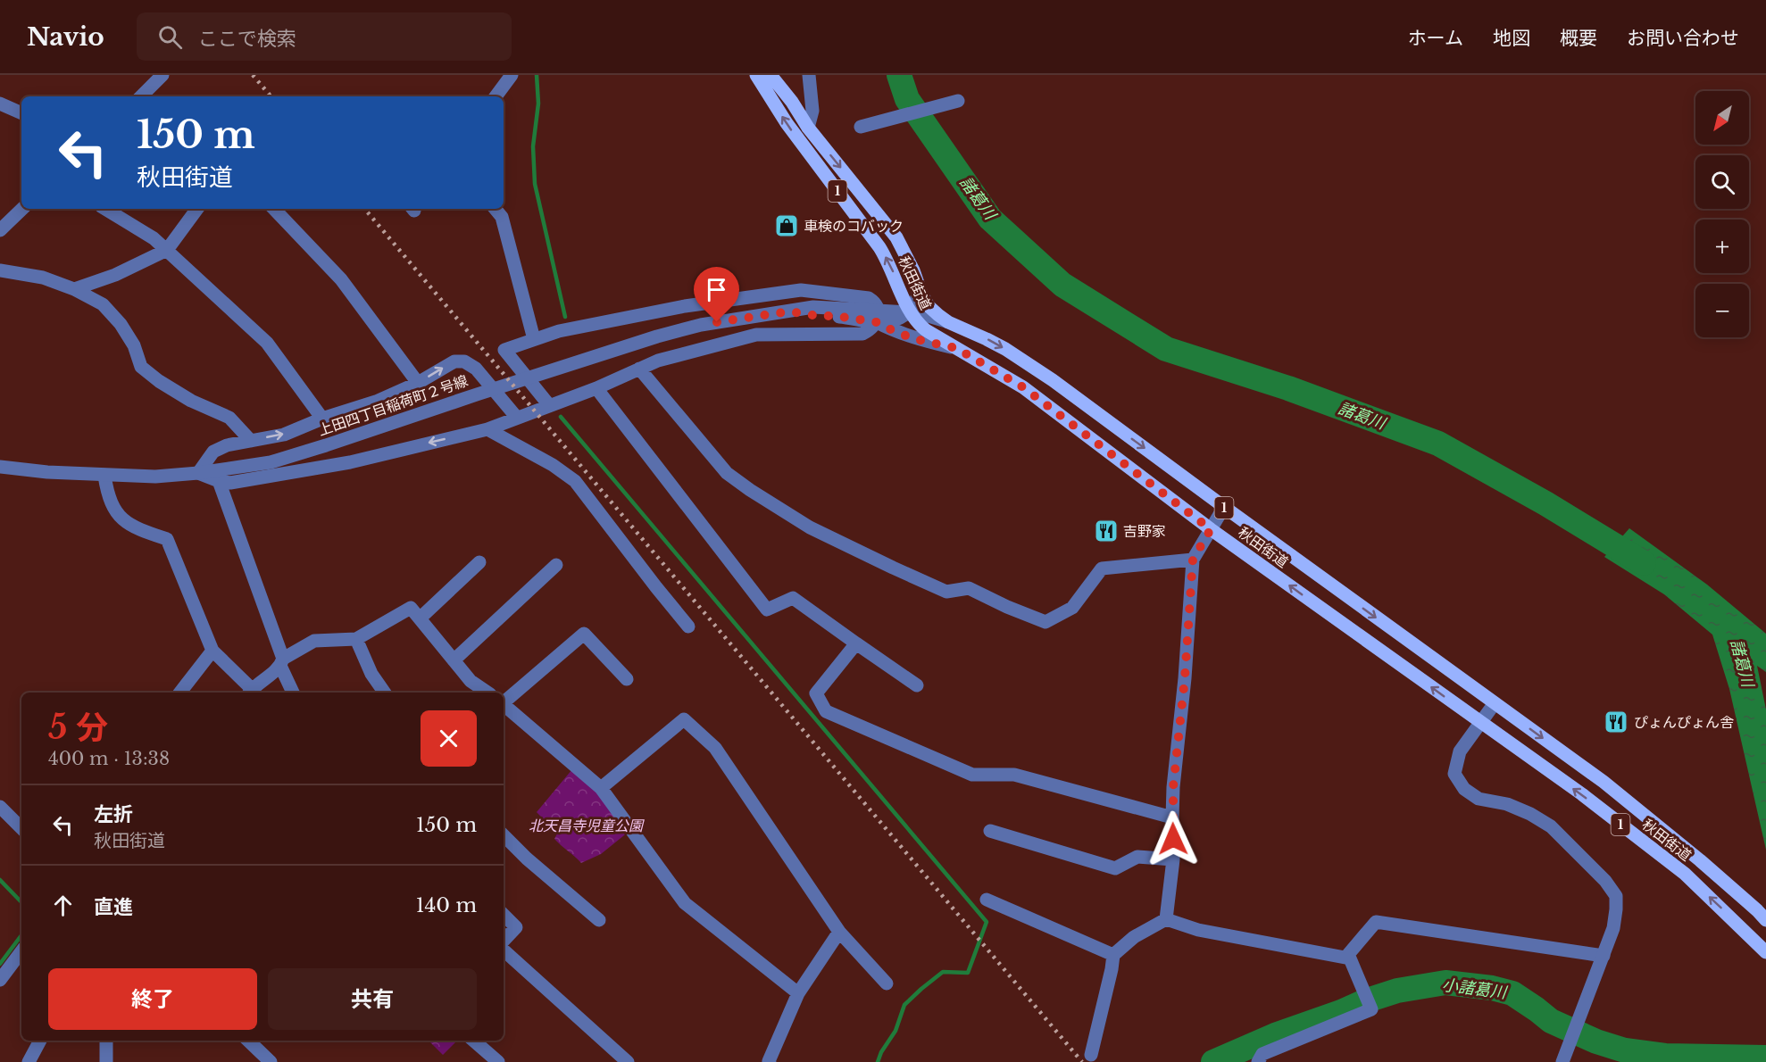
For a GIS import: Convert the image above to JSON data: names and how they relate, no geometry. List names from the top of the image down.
{
  "streets": {
    "main road": ["1", "秋田街道"],
    "street": ["上田四丁目稲荷町２号線"]
  },
  "water": ["諸葛川", "小諸葛川"],
  "parks": ["北天昌寺児童公園"],
  "places": {
    "shop": ["車検のコバック"],
    "restaurant": ["吉野家", "ぴょんぴょん舎"]
  },
  "north": "bottom left",
  "page": {
    "header": "Navio",
    "search": "ここで検索",
    "nav": [
      "ホーム",
      "地図",
      "概要",
      "お問い合わせ"
    ],
    "map_buttons": ["+", "−"],
    "turn": ["150 m", "秋田街道"],
    "heading": ["5 分", "400 m · 13:38"],
    "list": [
      {
        "name": "左折",
        "note": "秋田街道",
        "value": "150 m"
      },
      {
        "name": "直進",
        "value": "140 m"
      }
    ],
    "buttons": ["終了", "共有"]
  }
}
